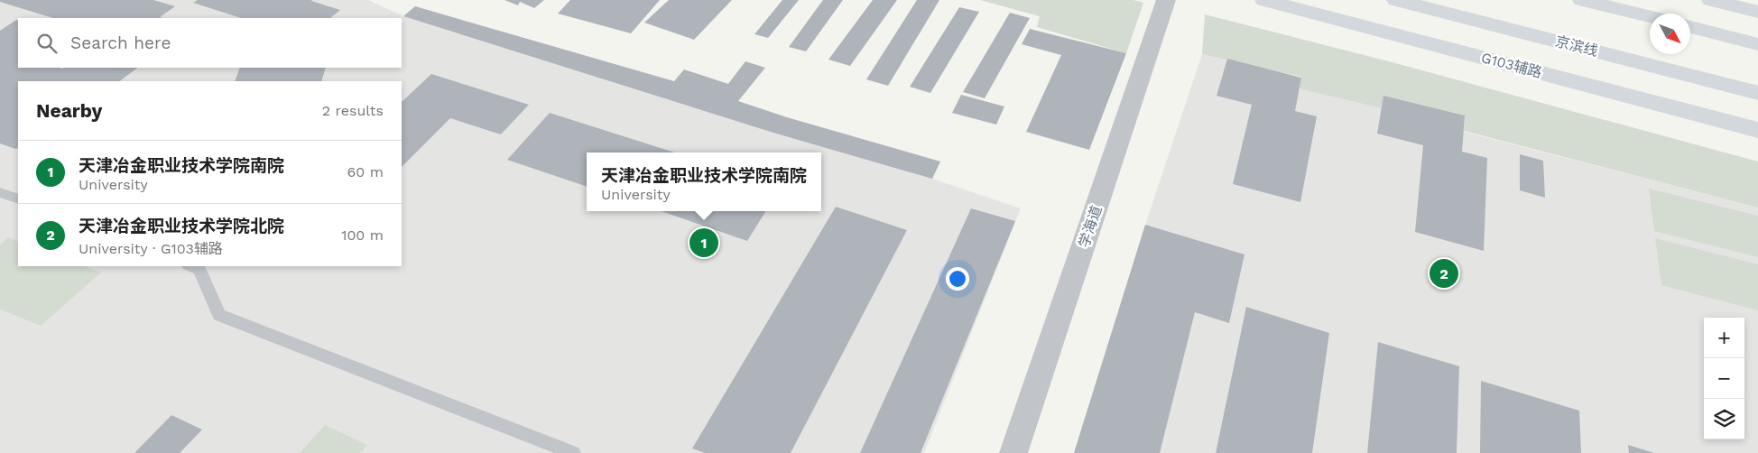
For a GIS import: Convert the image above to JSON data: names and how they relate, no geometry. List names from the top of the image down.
{
  "streets": {
    "main road": ["京滨线", "G103辅路"],
    "street": ["学海道"]
  },
  "north": "bottom right",
  "page": {
    "search": "Search here",
    "heading": ["Nearby", "2 results"],
    "list": [
      {
        "mark": "1",
        "name": "天津冶金职业技术学院南院",
        "note": "University",
        "value": "60 m"
      },
      {
        "mark": "2",
        "name": "天津冶金职业技术学院北院",
        "note": "University · G103辅路",
        "value": "100 m"
      }
    ],
    "popup": ["天津冶金职业技术学院南院", "University"],
    "pins": ["1", "2"],
    "map_buttons": ["+", "−"]
  }
}
